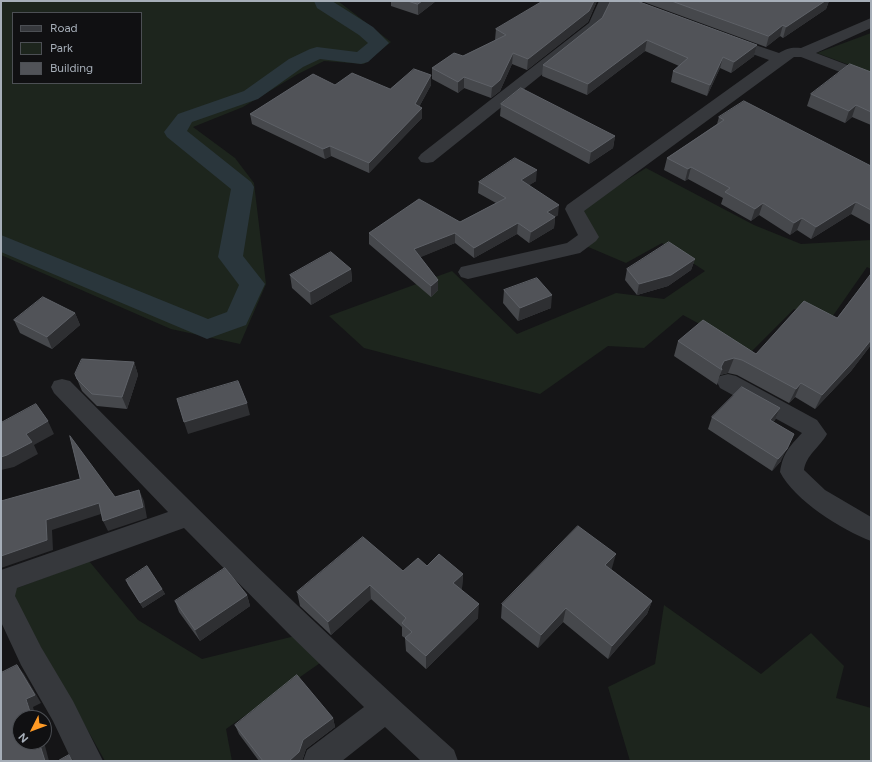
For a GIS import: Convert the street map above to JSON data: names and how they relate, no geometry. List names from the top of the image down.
{
  "legend": ["Road", "Park", "Building"],
  "north": "bottom left"
}
